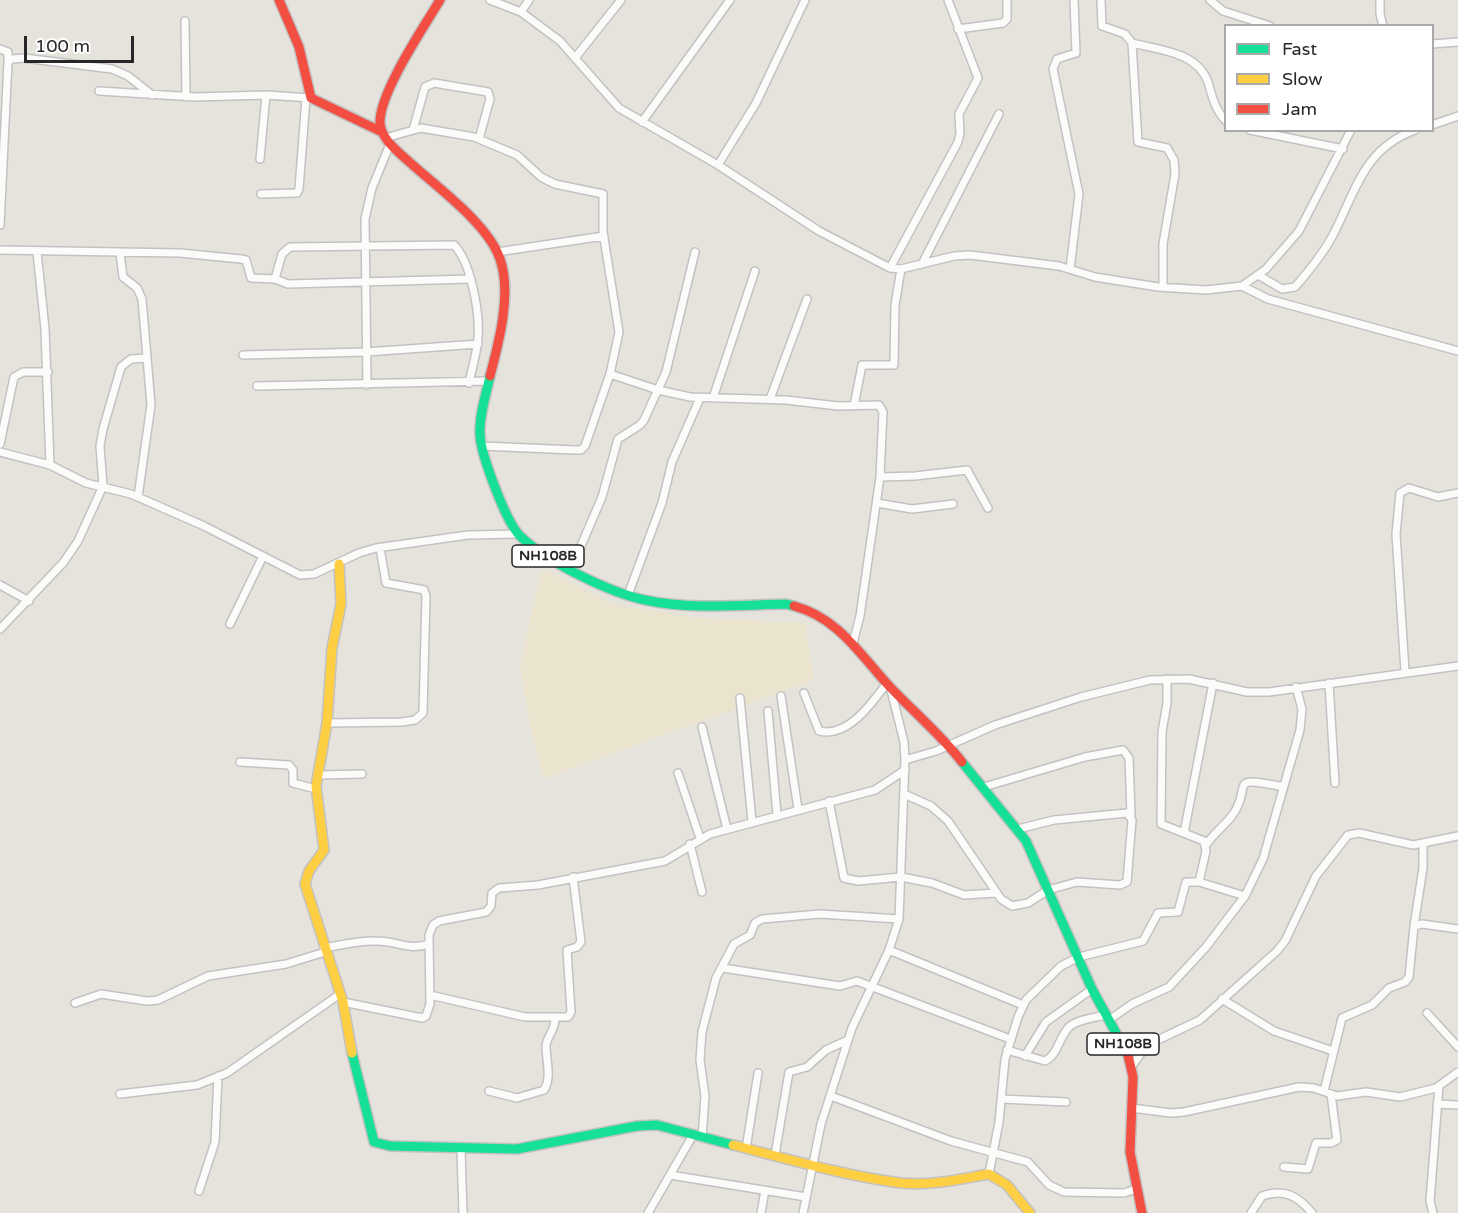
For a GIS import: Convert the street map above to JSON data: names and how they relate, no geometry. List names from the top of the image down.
{
  "streets": {
    "main road": ["NH108B"]
  },
  "legend": ["Fast", "Slow", "Jam"],
  "scale_bar": "100 m"
}
